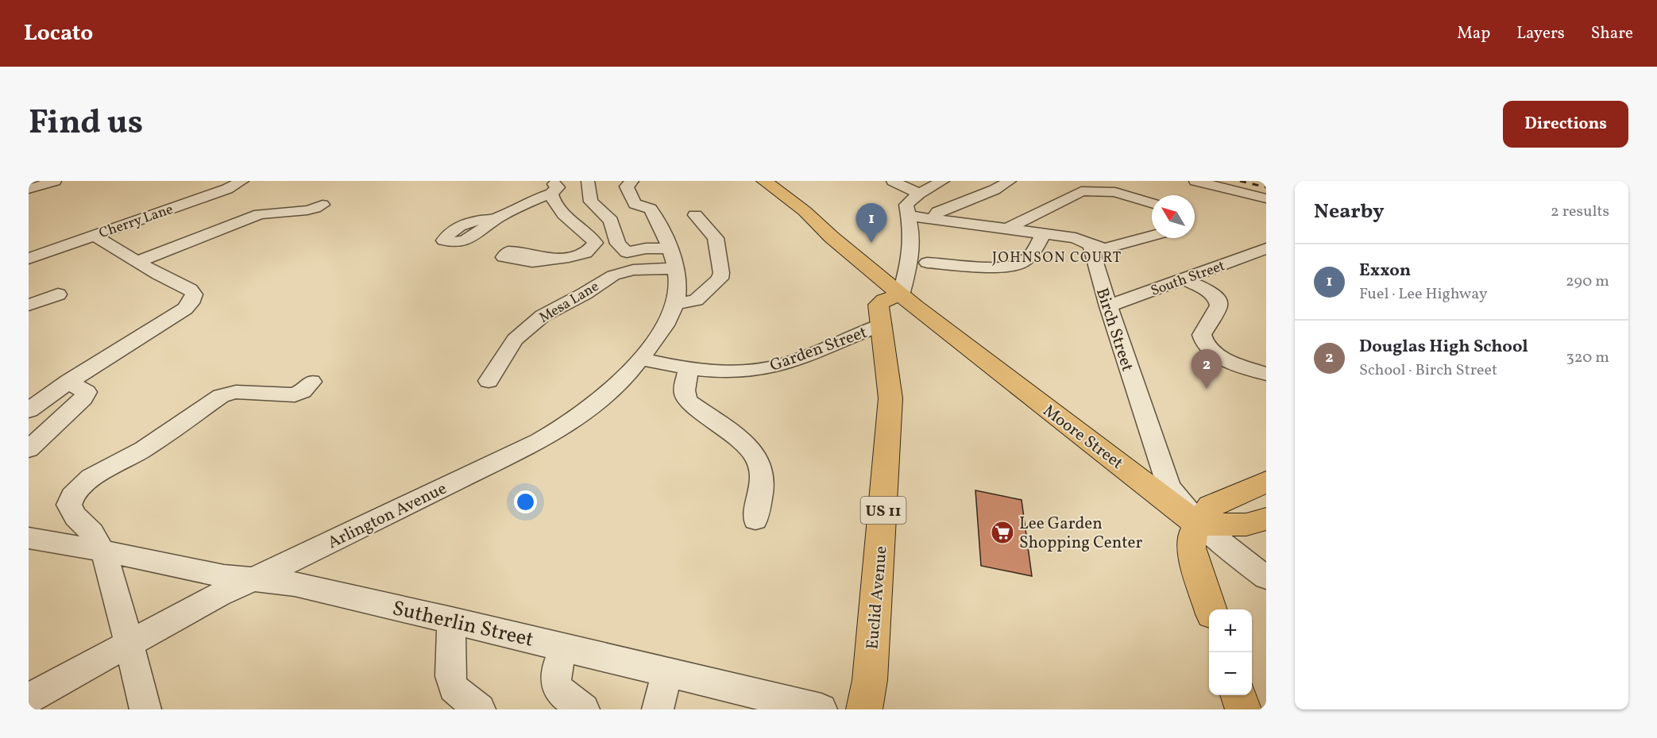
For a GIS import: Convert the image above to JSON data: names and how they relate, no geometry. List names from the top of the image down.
{
  "streets": {
    "main road": ["Moore Street", "US 11", "Euclid Avenue"],
    "street": [
      "Cherry Lane",
      "South Street",
      "Mesa Lane",
      "Birch Street",
      "Garden Street",
      "Arlington Avenue",
      "Sutherlin Street"
    ]
  },
  "crossings": [
    ["South Street", "Birch Street"],
    ["Mesa Lane", "Arlington Avenue"],
    ["Birch Street", "Moore Street"],
    ["Garden Street", "Moore Street"],
    ["Garden Street", "Arlington Avenue"],
    ["Garden Street", "Euclid Avenue"],
    ["Moore Street", "Euclid Avenue"],
    ["Arlington Avenue", "Sutherlin Street"]
  ],
  "districts": ["JOHNSON COURT"],
  "places": {
    "supermarket": ["Lee Garden Shopping Center"]
  },
  "north": "top left",
  "page": {
    "header": "Locato",
    "nav": ["Map", "Layers", "Share"],
    "title": "Find us",
    "buttons": "Directions",
    "heading": ["Nearby", "2 results"],
    "pins": ["1", "2"],
    "list": [
      {
        "mark": "1",
        "name": "Exxon",
        "note": "Fuel · Lee Highway",
        "value": "290 m"
      },
      {
        "mark": "2",
        "name": "Douglas High School",
        "note": "School · Birch Street",
        "value": "320 m"
      }
    ],
    "map_buttons": ["+", "−"]
  }
}
